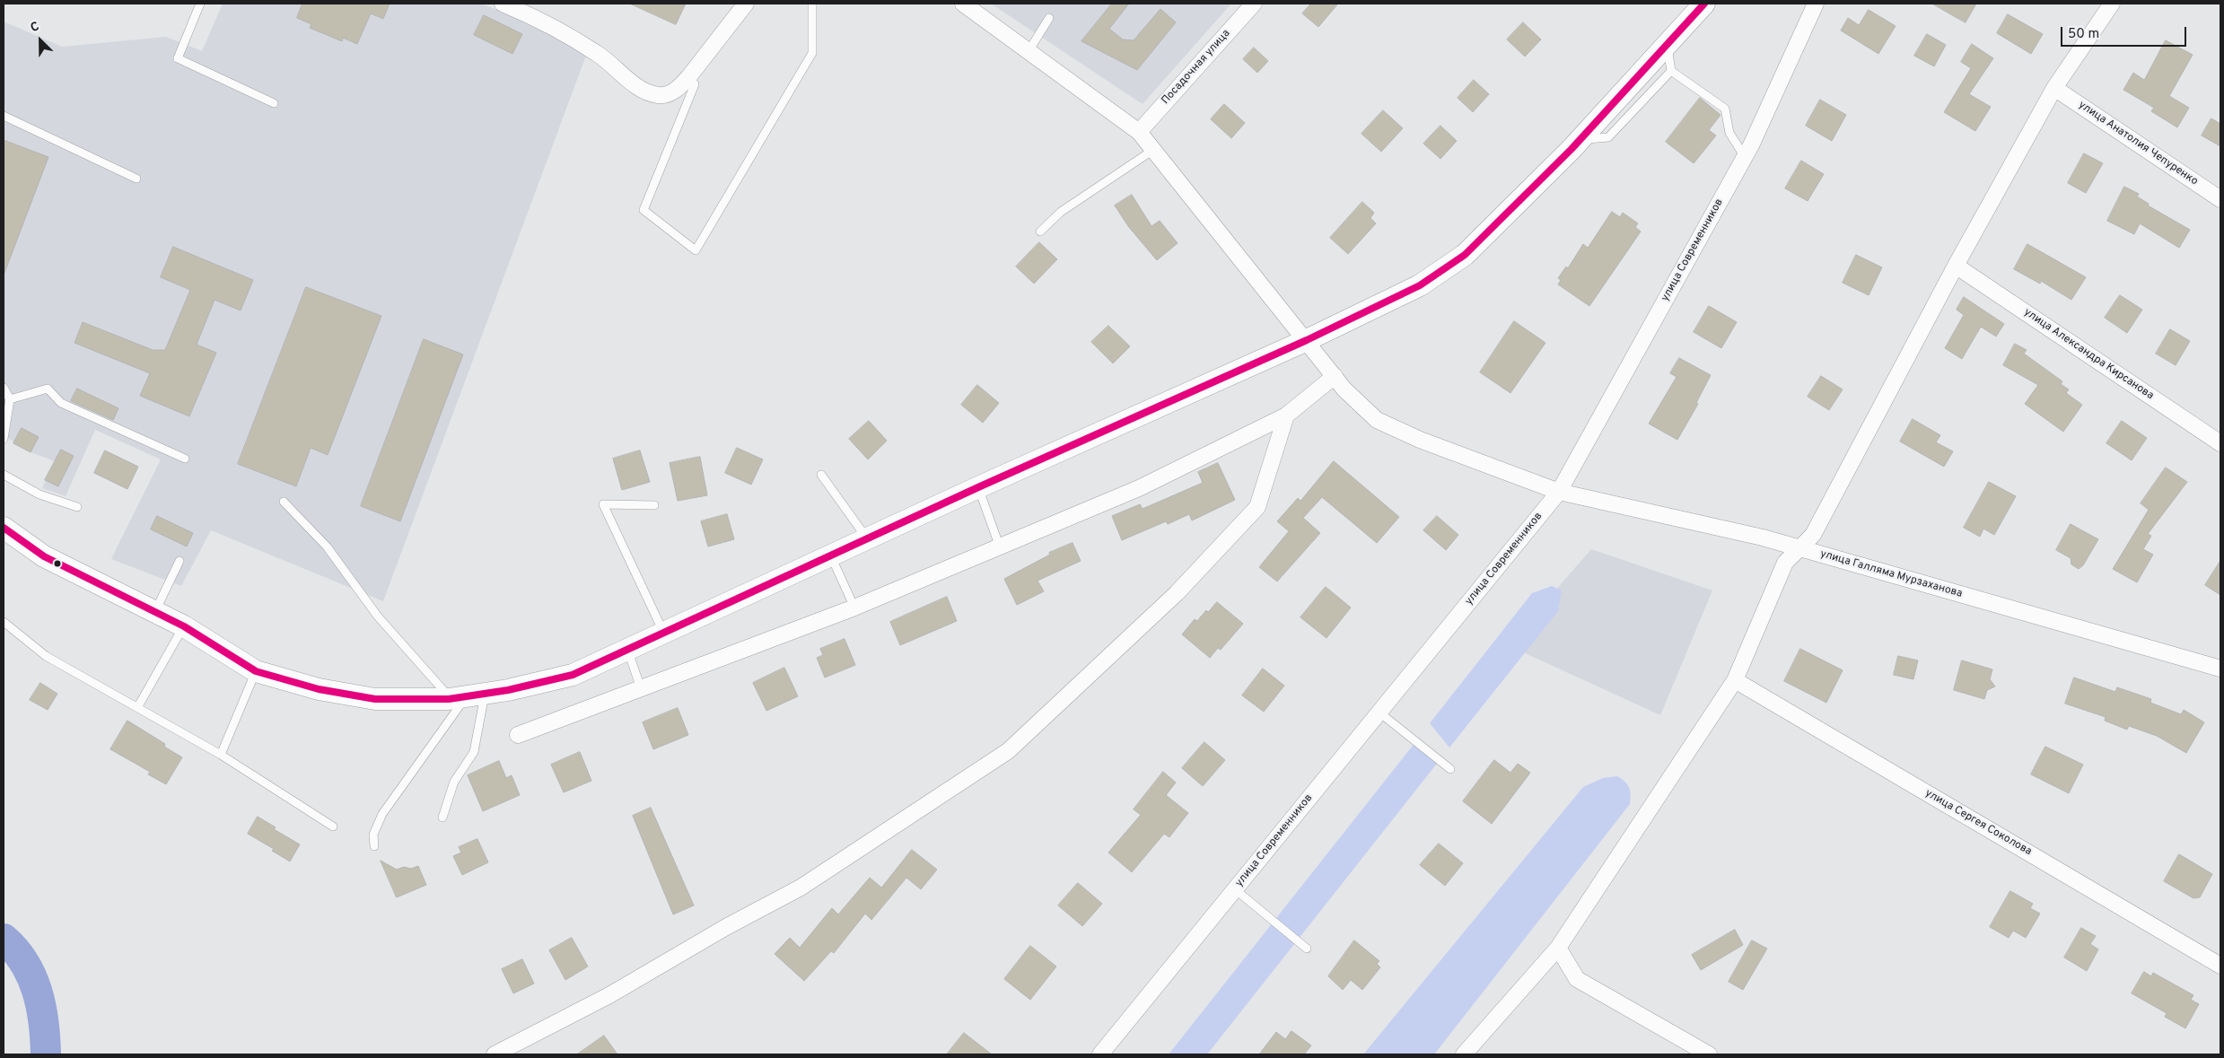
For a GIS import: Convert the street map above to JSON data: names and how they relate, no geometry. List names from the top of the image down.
{
  "streets": {
    "street": [
      "Посадочная улица",
      "улица Анатолия Чепуренко",
      "улица Современников",
      "улица Александра Кирсанова",
      "улица Галляма Мурзаханова",
      "улица Сергея Соколова"
    ]
  },
  "crossings": [
    ["Посадочная улица", "улица Галляма Мурзаханова"],
    ["улица Современников", "улица Галляма Мурзаханова"]
  ],
  "scale_bar": "50 m",
  "north": "top left"
}
